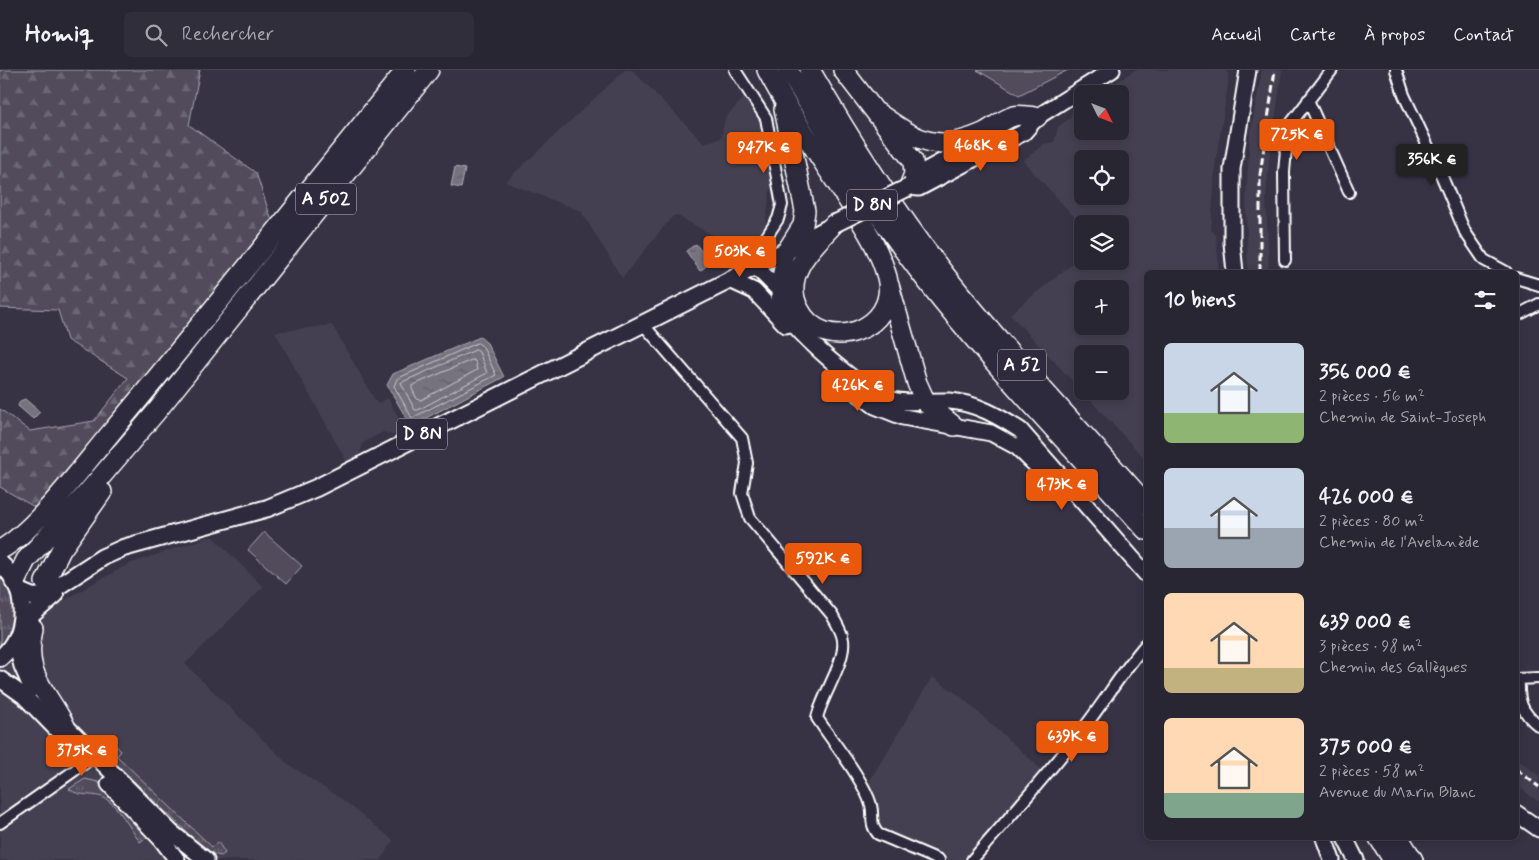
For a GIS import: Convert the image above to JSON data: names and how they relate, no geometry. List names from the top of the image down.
{
  "streets": {
    "highway": ["A 502", "A 52"],
    "main road": ["D 8N"]
  },
  "crossings": [
    ["A 502", "D 8N"]
  ],
  "north": "bottom right",
  "page": {
    "header": "Homiq",
    "search": "Rechercher",
    "nav": [
      "Accueil",
      "Carte",
      "À propos",
      "Contact"
    ],
    "map_buttons": ["+", "−"],
    "price": [
      "725K €",
      "468K €",
      "947K €",
      "356K €",
      "503K €",
      "426K €",
      "473K €",
      "592K €",
      "639K €",
      "375K €"
    ],
    "heading": "10 biens",
    "list": [
      {
        "name": "356 000 €",
        "note": "2 pièces · 56 m² · Chemin de Saint-Joseph"
      },
      {
        "name": "426 000 €",
        "note": "2 pièces · 80 m² · Chemin de l'Avelanède"
      },
      {
        "name": "639 000 €",
        "note": "3 pièces · 98 m² · Chemin des Gallègues"
      },
      {
        "name": "375 000 €",
        "note": "2 pièces · 58 m² · Avenue du Marin Blanc"
      }
    ]
  }
}
